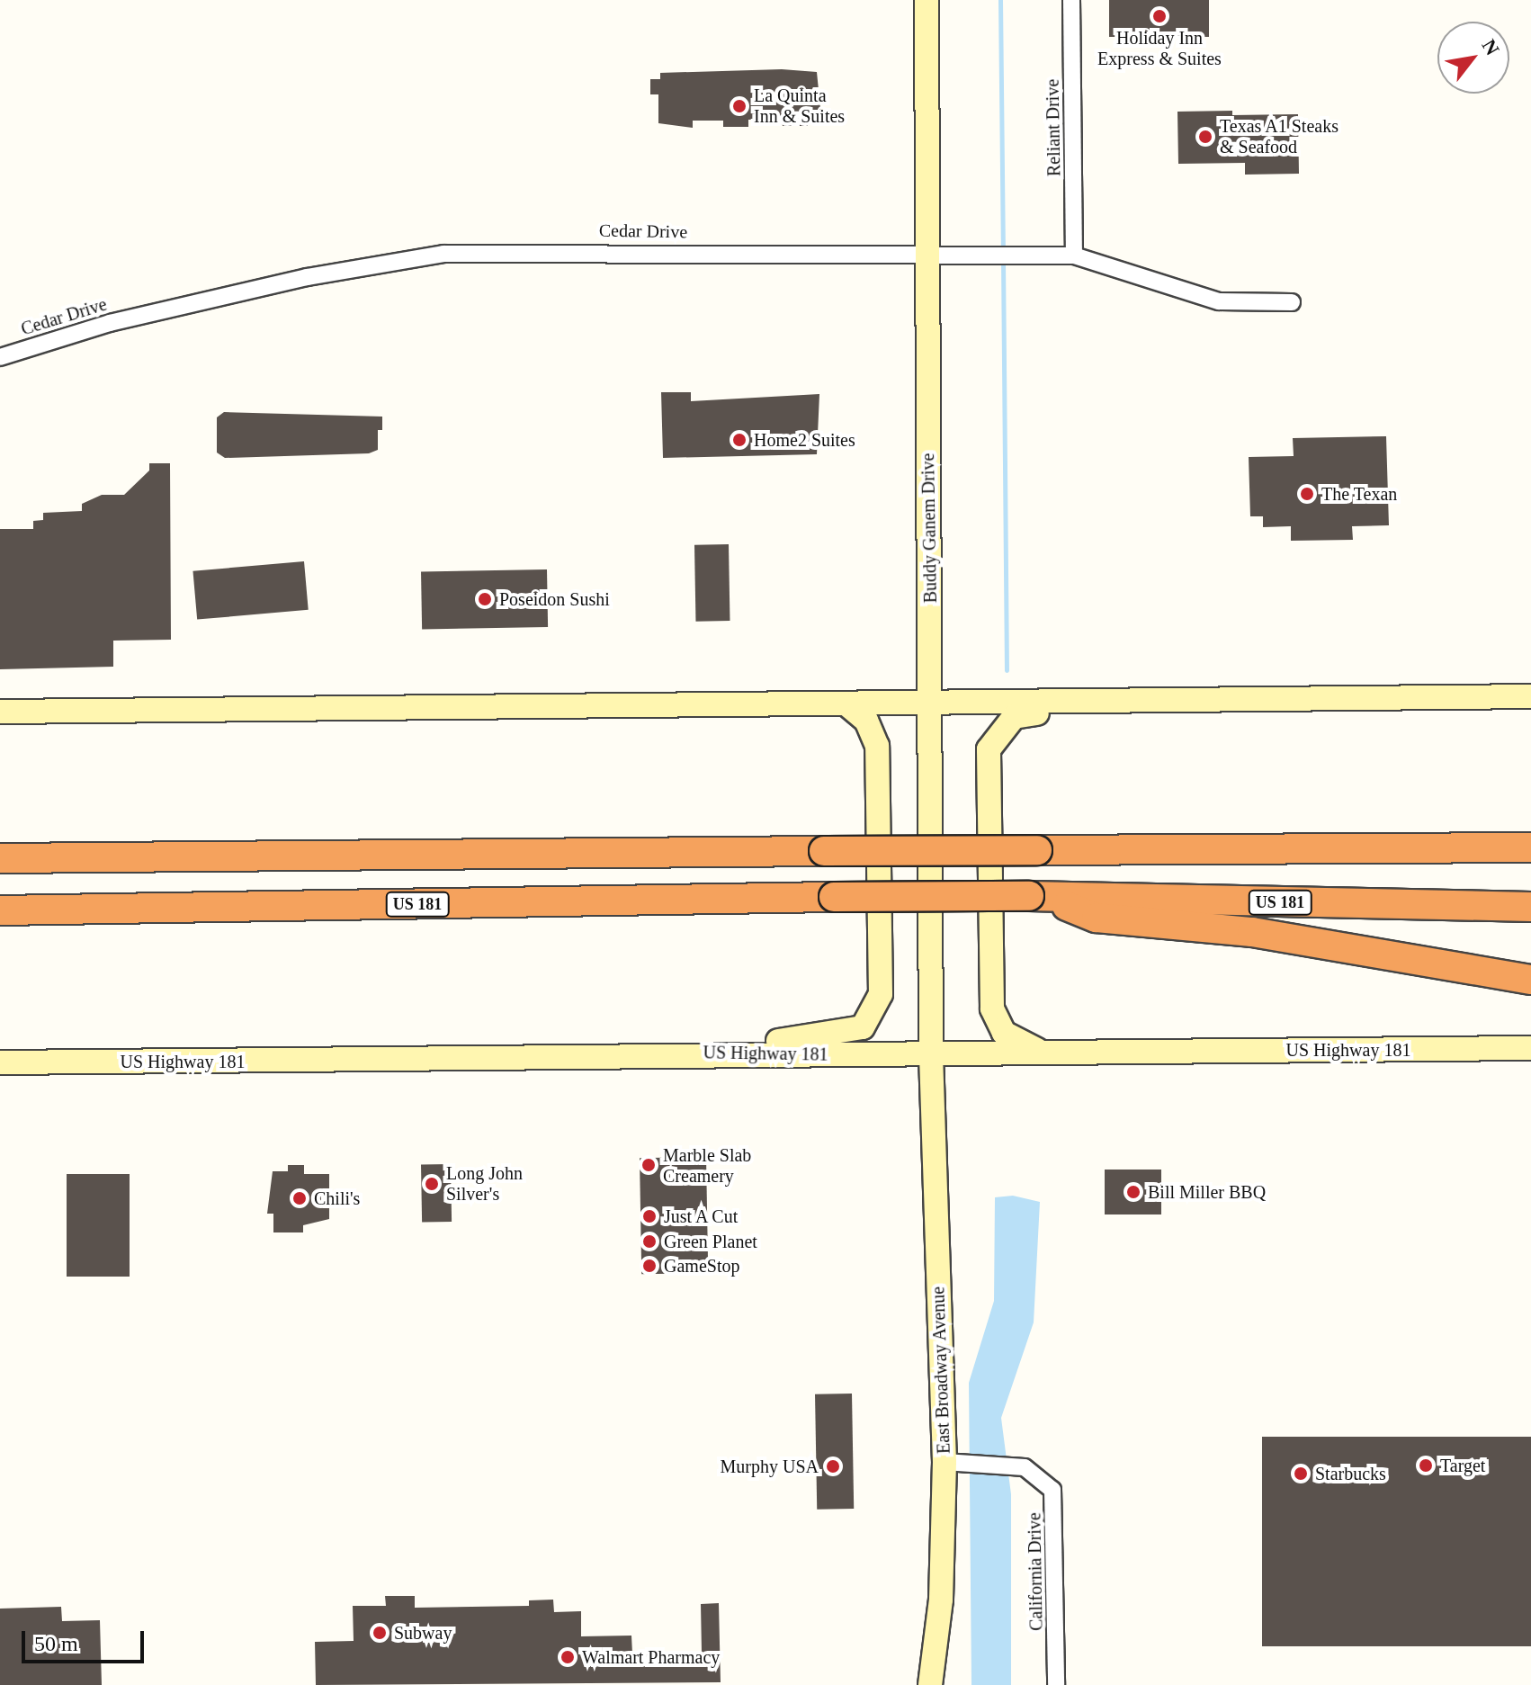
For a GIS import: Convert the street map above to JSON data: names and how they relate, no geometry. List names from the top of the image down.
{
  "streets": {
    "highway": ["US 181"],
    "main road": ["Buddy Ganem Drive", "US Highway 181", "East Broadway Avenue"],
    "street": ["Reliant Drive", "Cedar Drive", "California Drive"]
  },
  "crossings": [
    ["Reliant Drive", "Cedar Drive"],
    ["Cedar Drive", "Buddy Ganem Drive"],
    ["Buddy Ganem Drive", "US Highway 181"],
    ["Buddy Ganem Drive", "East Broadway Avenue"],
    ["US Highway 181", "East Broadway Avenue"],
    ["East Broadway Avenue", "California Drive"]
  ],
  "places": [
    "Holiday Inn Express & Suites",
    "La Quinta Inn & Suites",
    "Texas A1 Steaks & Seafood",
    "Home2 Suites",
    "The Texan",
    "Poseidon Sushi",
    "Marble Slab Creamery",
    "Long John Silver's",
    "Bill Miller BBQ",
    "Chili's",
    "Just A Cut",
    "Green Planet",
    "GameStop",
    "Target",
    "Murphy USA",
    "Starbucks",
    "Subway",
    "Walmart Pharmacy"
  ],
  "scale_bar": "50 m",
  "north": "top right"
}
